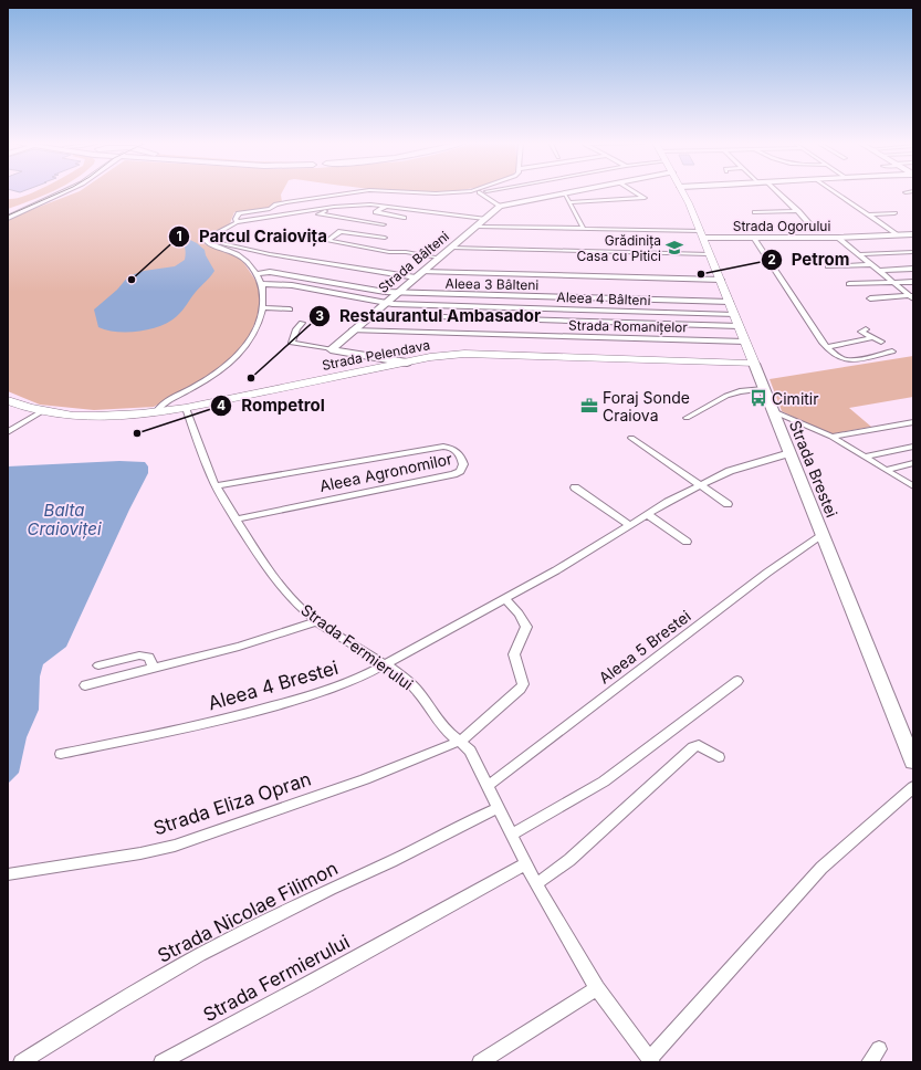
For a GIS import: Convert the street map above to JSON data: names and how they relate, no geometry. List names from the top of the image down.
{
  "streets": {
    "main road": [
      "Strada Ogorului",
      "Strada Bâlteni",
      "Strada Pelendava",
      "Strada Brestei"
    ],
    "street": [
      "Aleea 3 Bâlteni",
      "Aleea 4 Bâlteni",
      "Strada Romanițelor",
      "Aleea Agronomilor",
      "Strada Fermierului",
      "Aleea 5 Brestei",
      "Aleea 4 Brestei",
      "Strada Eliza Opran",
      "Strada Nicolae Filimon"
    ]
  },
  "crossings": [
    ["Strada Ogorului", "Strada Brestei"],
    ["Strada Bâlteni", "Aleea 3 Bâlteni"],
    ["Strada Bâlteni", "Aleea 4 Bâlteni"],
    ["Strada Bâlteni", "Strada Romanițelor"],
    ["Aleea 3 Bâlteni", "Strada Brestei"],
    ["Aleea 4 Bâlteni", "Strada Brestei"],
    ["Strada Romanițelor", "Strada Brestei"],
    ["Strada Pelendava", "Strada Brestei"],
    ["Strada Pelendava", "Strada Fermierului"],
    ["Strada Brestei", "Aleea 5 Brestei"],
    ["Strada Brestei", "Aleea 4 Brestei"],
    ["Aleea Agronomilor", "Strada Fermierului"],
    ["Strada Fermierului", "Aleea 5 Brestei"],
    ["Strada Fermierului", "Aleea 4 Brestei"],
    ["Strada Fermierului", "Strada Eliza Opran"],
    ["Strada Fermierului", "Strada Nicolae Filimon"]
  ],
  "water": ["Balta Craioviței"],
  "places": {
    "school or university": ["Grădinița Casa cu Pitici"],
    "other": [
      "Petrom",
      "Parcul Craiovița",
      "Restaurantul Ambasador",
      "Rompetrol"
    ],
    "bus stop": ["Cimitir"],
    "office": ["Foraj Sonde Craiova"]
  }
}
